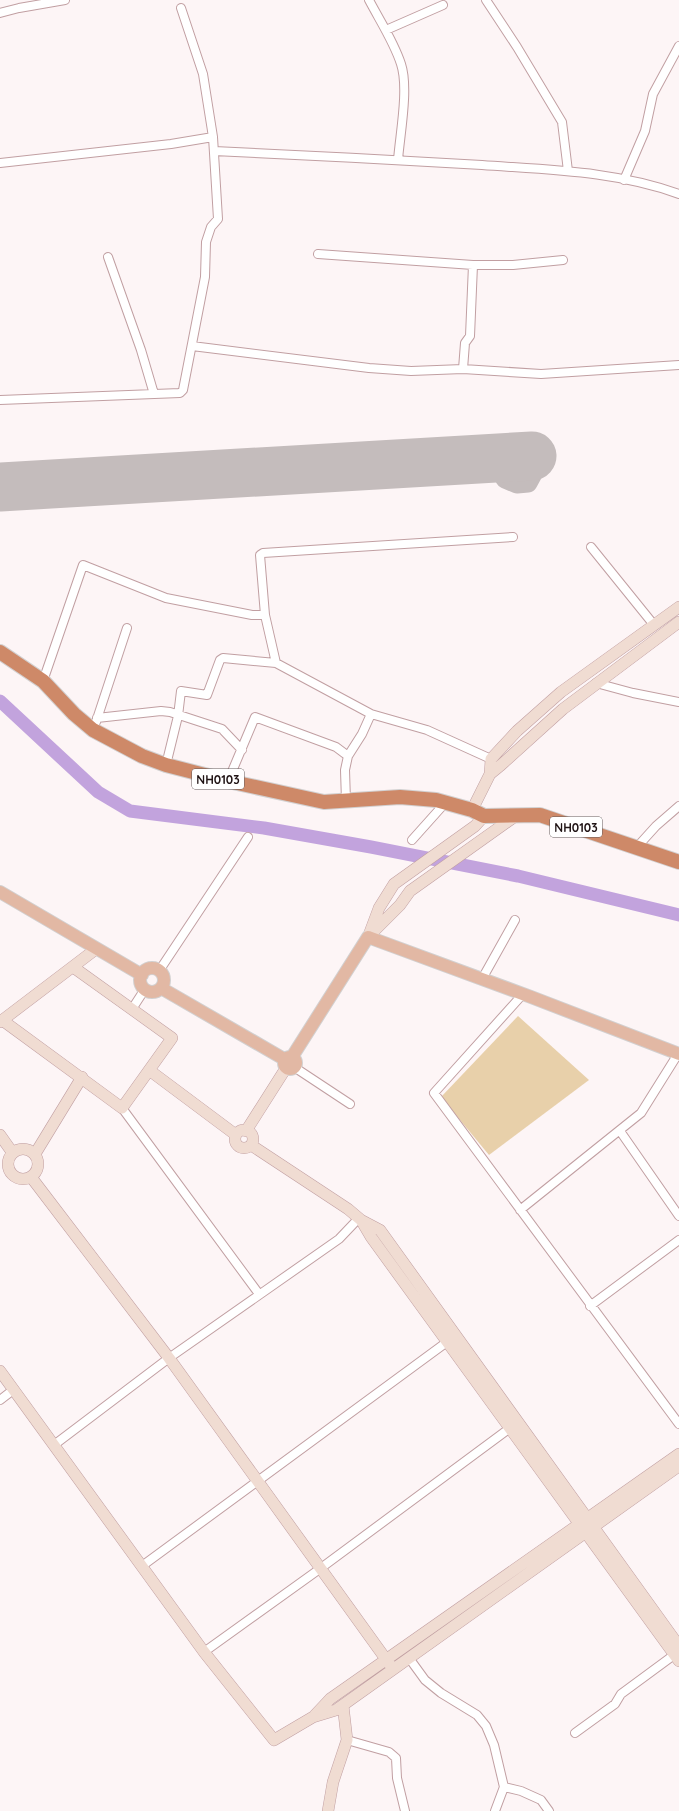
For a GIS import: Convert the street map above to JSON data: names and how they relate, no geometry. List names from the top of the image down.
{
  "streets": {
    "highway": ["NH0103"]
  }
}
